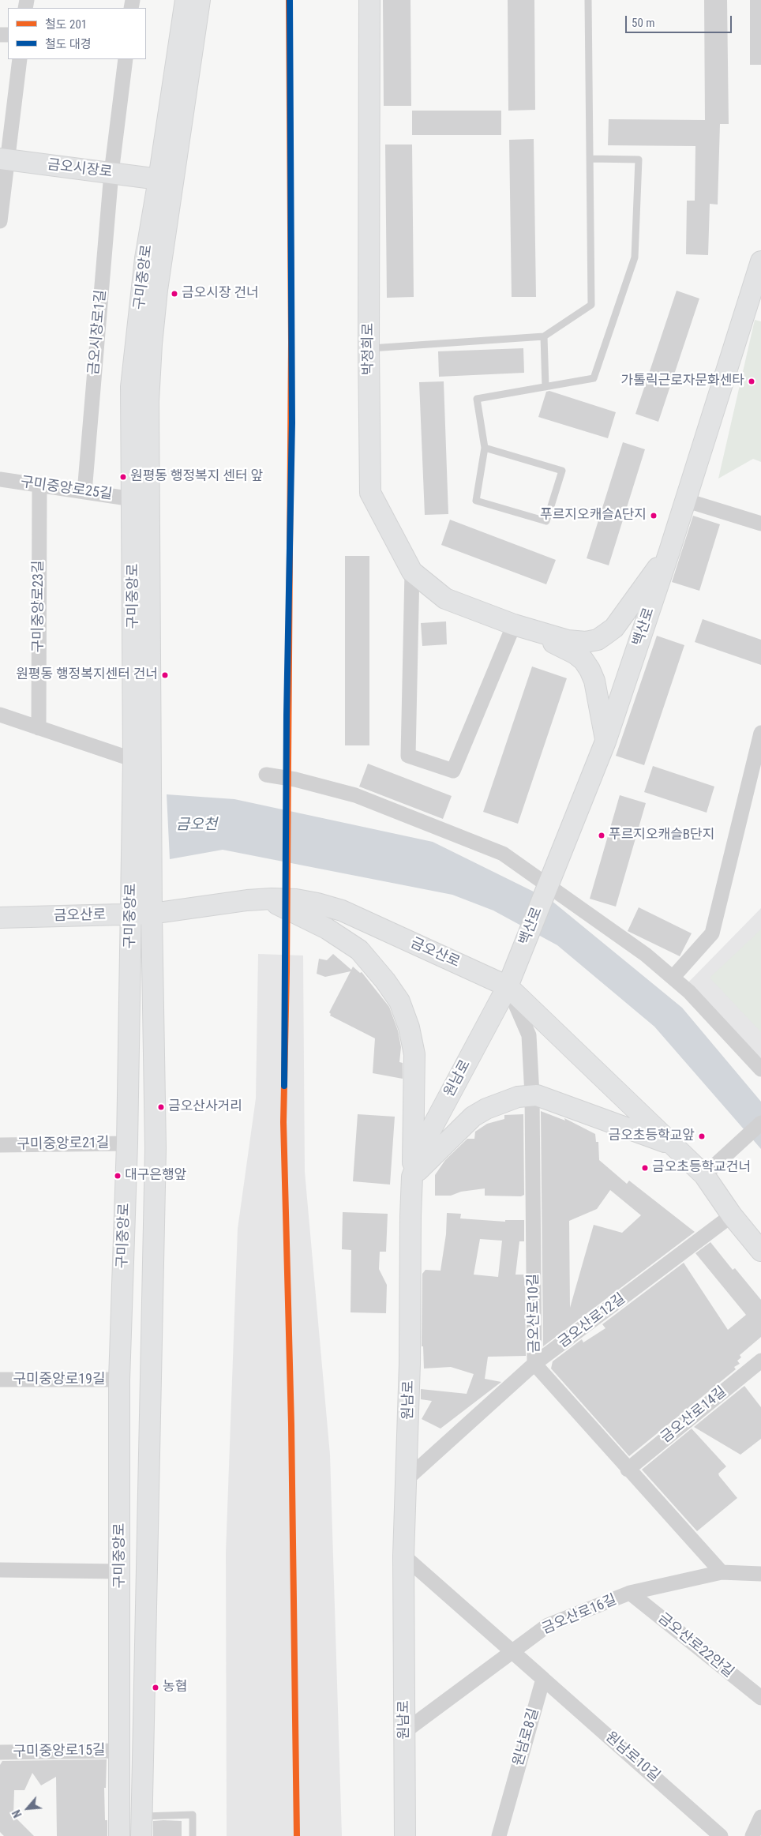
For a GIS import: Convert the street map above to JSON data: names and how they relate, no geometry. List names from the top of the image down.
{
  "streets": {
    "street": [
      "금오시장로",
      "구미중앙로",
      "금오시장로1길",
      "박정희로",
      "구미중앙로25길",
      "구미중앙로23길",
      "백산로",
      "금오산로",
      "원남로",
      "구미중앙로21길",
      "금오산로10길",
      "금오산로12길",
      "구미중앙로19길",
      "금오산로14길",
      "금오산로16길",
      "금오산로22안길",
      "원남로8길",
      "구미중앙로15길",
      "원남로10길"
    ]
  },
  "crossings": [
    ["금오시장로", "구미중앙로"],
    ["금오시장로", "금오시장로1길"],
    ["구미중앙로", "구미중앙로25길"],
    ["구미중앙로", "금오산로"],
    ["구미중앙로", "구미중앙로21길"],
    ["구미중앙로", "구미중앙로19길"],
    ["구미중앙로", "구미중앙로15길"],
    ["금오시장로1길", "구미중앙로25길"],
    ["구미중앙로25길", "구미중앙로23길"],
    ["백산로", "금오산로"],
    ["백산로", "원남로"],
    ["백산로", "금오산로10길"],
    ["금오산로", "원남로"],
    ["금오산로", "금오산로10길"],
    ["금오산로", "금오산로12길"],
    ["원남로", "금오산로10길"],
    ["원남로", "금오산로12길"],
    ["원남로", "금오산로16길"],
    ["금오산로10길", "금오산로12길"],
    ["금오산로10길", "금오산로14길"],
    ["금오산로10길", "금오산로16길"],
    ["금오산로16길", "금오산로22안길"],
    ["원남로8길", "원남로10길"]
  ],
  "water": ["금오천"],
  "places": [
    "금오시장 건너",
    "가톨릭근로자문화센타",
    "원평동 행정복지 센터 앞",
    "푸르지오캐슬A단지",
    "원평동 행정복지센터 건너",
    "푸르지오캐슬B단지",
    "금오산사거리",
    "금오초등학교앞",
    "금오초등학교건너",
    "대구은행앞",
    "농협"
  ],
  "lines": ["rail line 201", "rail line 대경"],
  "legend": ["철도 201", "철도 대경"],
  "scale_bar": "50 m",
  "north": "bottom left"
}
